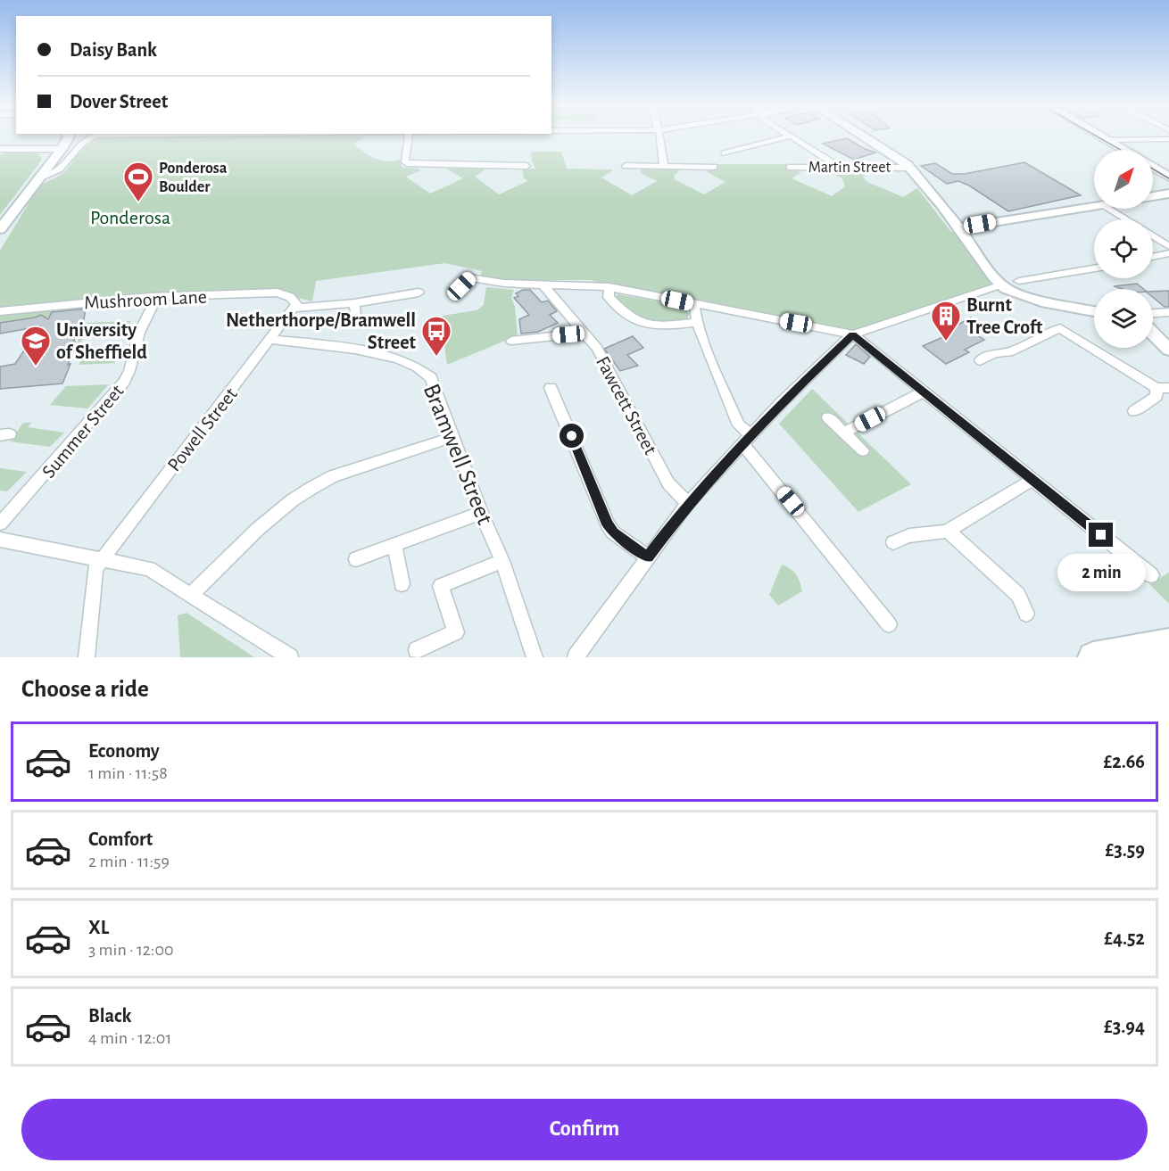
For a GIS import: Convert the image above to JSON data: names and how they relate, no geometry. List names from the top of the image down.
{
  "streets": {
    "street": [
      "Martin Street",
      "Mushroom Lane",
      "Fawcett Street",
      "Powell Street",
      "Summer Street",
      "Bramwell Street"
    ]
  },
  "crossings": [
    ["Mushroom Lane", "Powell Street"],
    ["Mushroom Lane", "Summer Street"],
    ["Powell Street", "Bramwell Street"]
  ],
  "parks": ["Ponderosa"],
  "places": {
    "sports": ["Ponderosa Boulder"],
    "building": ["Burnt Tree Croft"],
    "bus stop": ["Netherthorpe/Bramwell Street"],
    "school or university": ["University of Sheffield"]
  },
  "north": "top right",
  "page": {
    "banner": ["Daisy Bank", "Dover Street"],
    "bubble": "2 min",
    "heading": "Choose a ride",
    "list": [
      {
        "name": "Economy",
        "note": "1 min · 11:58",
        "value": "£2.66"
      },
      {
        "name": "Comfort",
        "note": "2 min · 11:59",
        "value": "£3.59"
      },
      {
        "name": "XL",
        "note": "3 min · 12:00",
        "value": "£4.52"
      },
      {
        "name": "Black",
        "note": "4 min · 12:01",
        "value": "£3.94"
      }
    ],
    "buttons": "Confirm"
  }
}
